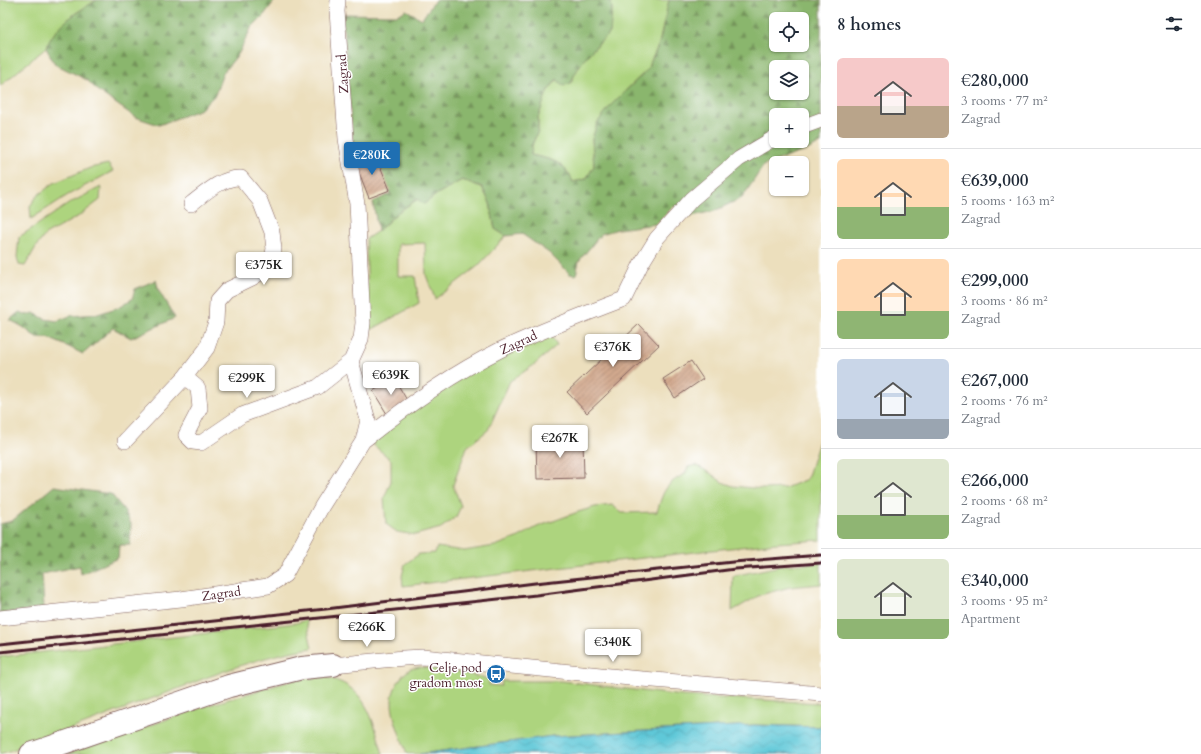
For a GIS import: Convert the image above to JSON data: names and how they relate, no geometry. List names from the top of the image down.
{
  "streets": {
    "street": ["Zagrad"]
  },
  "places": {
    "bus stop": ["Celje pod gradom most"]
  },
  "page": {
    "heading": "8 homes",
    "map_buttons": ["+", "−"],
    "list": [
      {
        "name": "€280,000",
        "note": "3 rooms · 77 m² · Zagrad"
      },
      {
        "name": "€639,000",
        "note": "5 rooms · 163 m² · Zagrad"
      },
      {
        "name": "€299,000",
        "note": "3 rooms · 86 m² · Zagrad"
      },
      {
        "name": "€267,000",
        "note": "2 rooms · 76 m² · Zagrad"
      },
      {
        "name": "€266,000",
        "note": "2 rooms · 68 m² · Zagrad"
      },
      {
        "name": "€340,000",
        "note": "3 rooms · 95 m² · Apartment"
      }
    ],
    "price": [
      "€280K",
      "€375K",
      "€376K",
      "€639K",
      "€299K",
      "€267K",
      "€266K",
      "€340K"
    ]
  }
}
